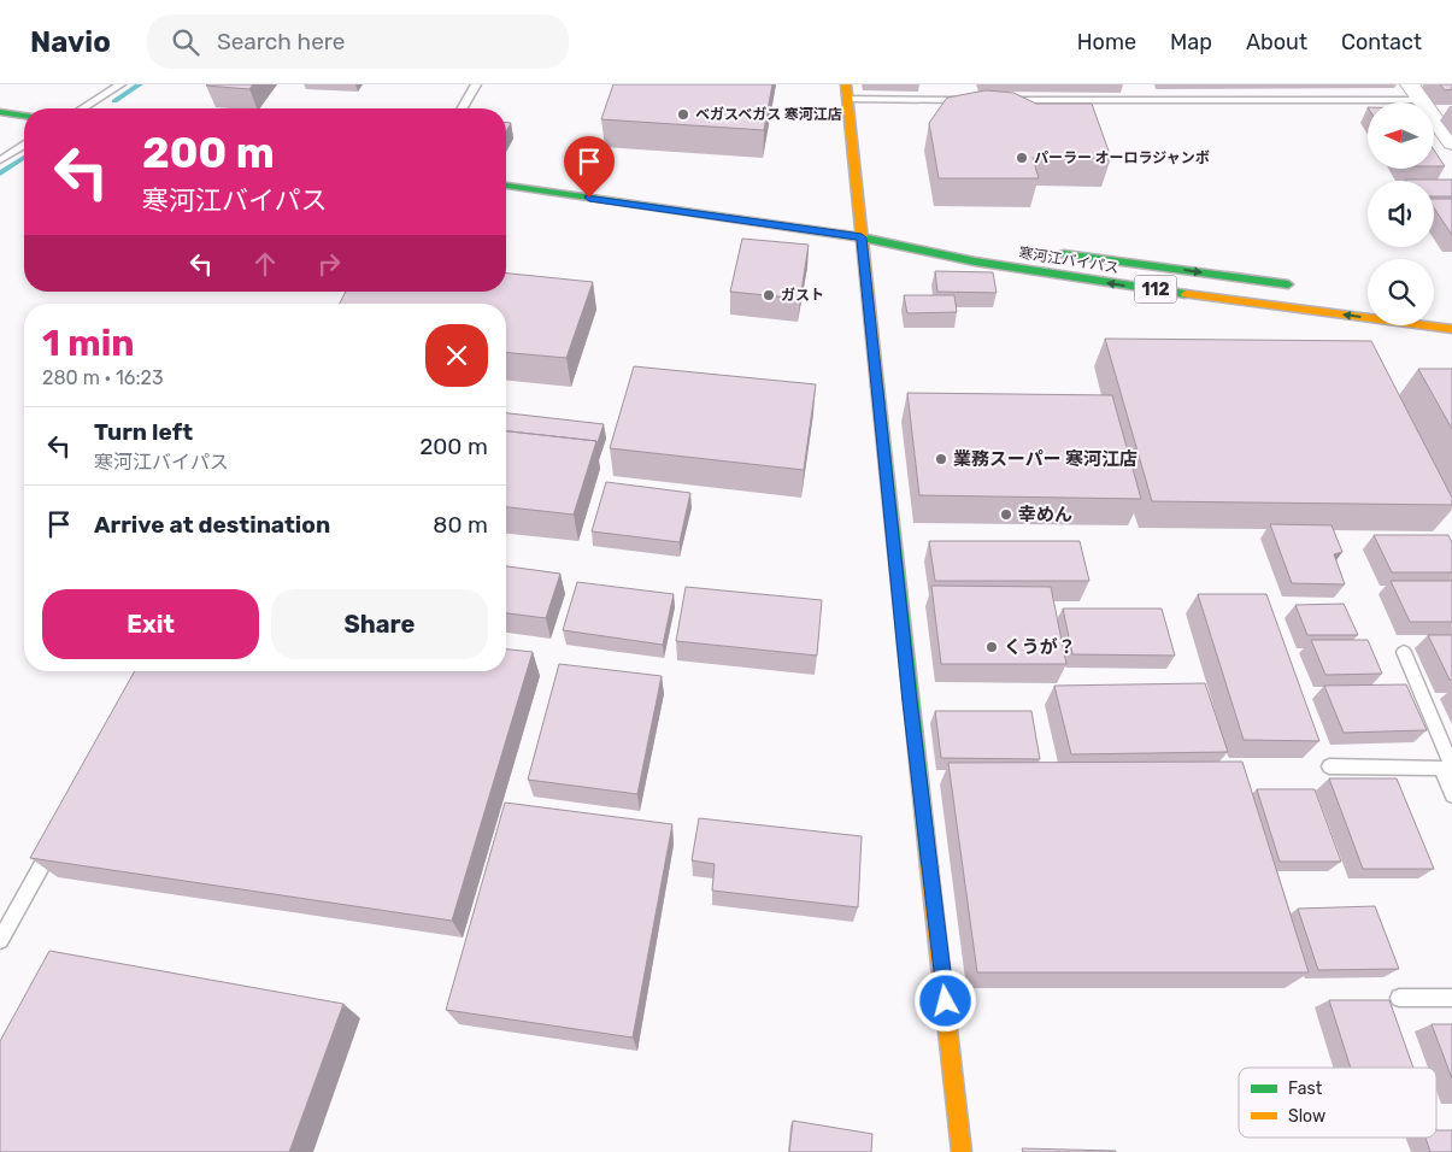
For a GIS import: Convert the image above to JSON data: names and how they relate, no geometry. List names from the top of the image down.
{
  "streets": {
    "main road": ["寒河江バイパス", "112"]
  },
  "places": [
    "ベガスベガス 寒河江店",
    "パーラー オーロラジャンボ",
    "ガスト",
    "業務スーパー 寒河江店",
    "幸めん",
    "くうが？"
  ],
  "legend": ["Fast", "Slow"],
  "north": "left",
  "page": {
    "header": "Navio",
    "search": "Search here",
    "nav": [
      "Home",
      "Map",
      "About",
      "Contact"
    ],
    "turn": ["200 m", "寒河江バイパス"],
    "heading": ["1 min", "280 m · 16:23"],
    "list": [
      {
        "name": "Turn left",
        "note": "寒河江バイパス",
        "value": "200 m"
      },
      {
        "name": "Arrive at destination",
        "value": "80 m"
      }
    ],
    "buttons": ["Exit", "Share"]
  }
}
